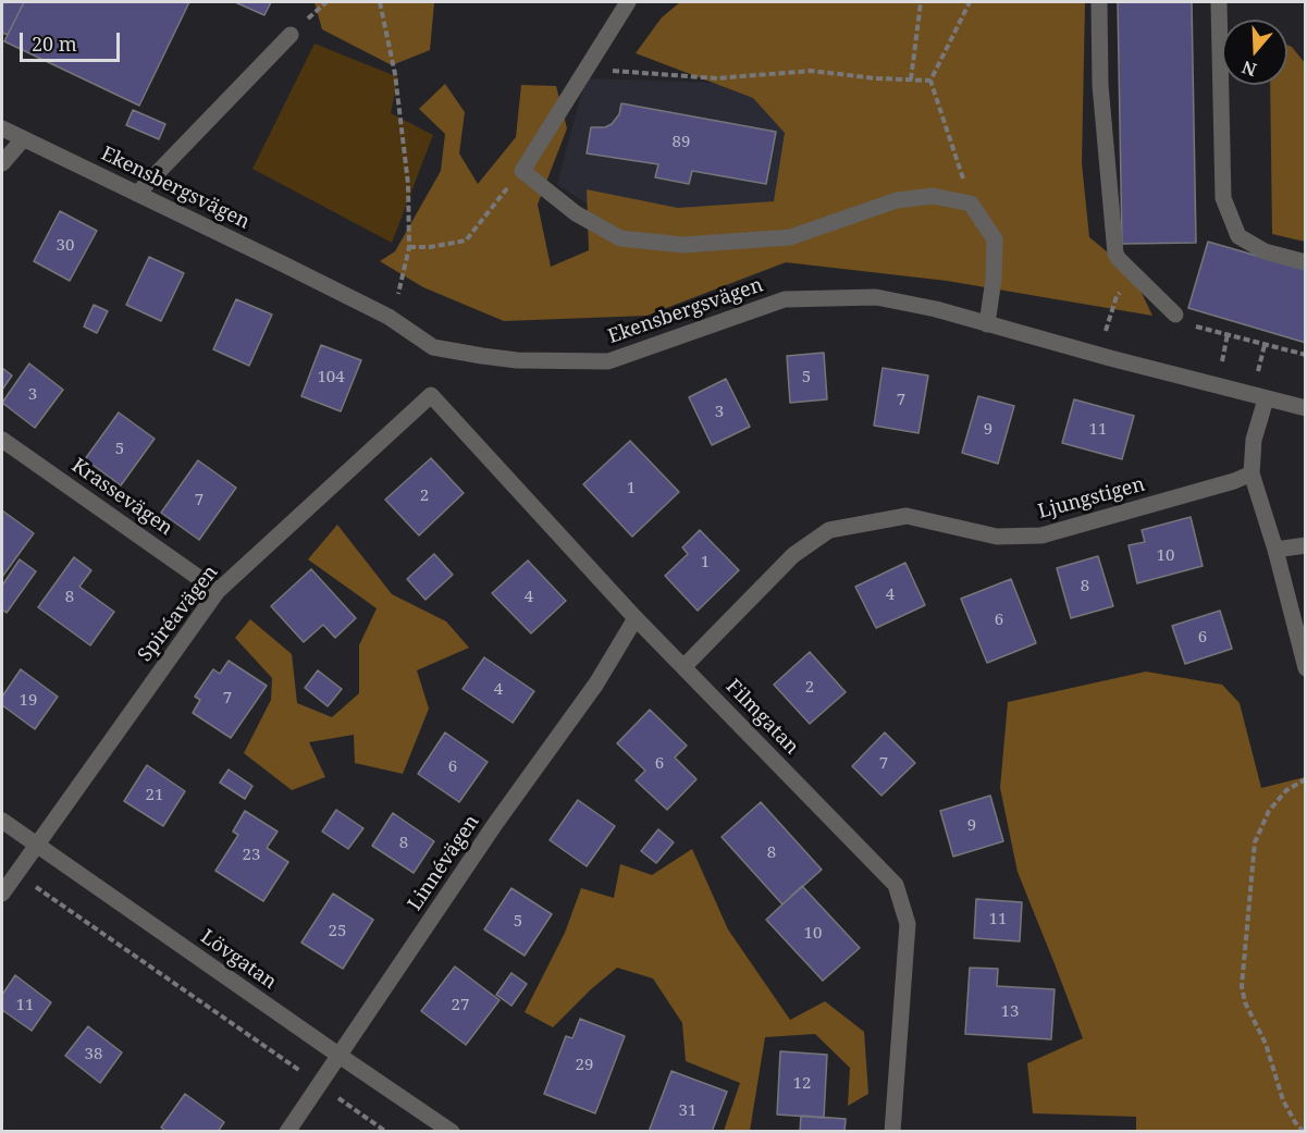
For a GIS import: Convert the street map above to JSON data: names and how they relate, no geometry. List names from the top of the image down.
{
  "streets": {
    "street": [
      "Ekensbergsvägen",
      "Krassevägen",
      "Ljungstigen",
      "Spiréavägen",
      "Filmgatan",
      "Linnévägen",
      "Lövgatan"
    ]
  },
  "crossings": [
    ["Krassevägen", "Spiréavägen"],
    ["Ljungstigen", "Filmgatan"],
    ["Spiréavägen", "Filmgatan"],
    ["Spiréavägen", "Lövgatan"],
    ["Filmgatan", "Linnévägen"],
    ["Linnévägen", "Lövgatan"]
  ],
  "house_numbers": [
    "89",
    "30",
    "104",
    "5",
    "3",
    "7",
    "3",
    "9",
    "11",
    "5",
    "1",
    "2",
    "7",
    "10",
    "1",
    "8",
    "4",
    "8",
    "4",
    "6",
    "6",
    "2",
    "4",
    "7",
    "19",
    "6",
    "7",
    "6",
    "21",
    "9",
    "8",
    "8",
    "23",
    "11",
    "5",
    "25",
    "10",
    "11",
    "27",
    "13",
    "38",
    "29",
    "12",
    "31"
  ],
  "scale_bar": "20 m",
  "north": "bottom"
}
